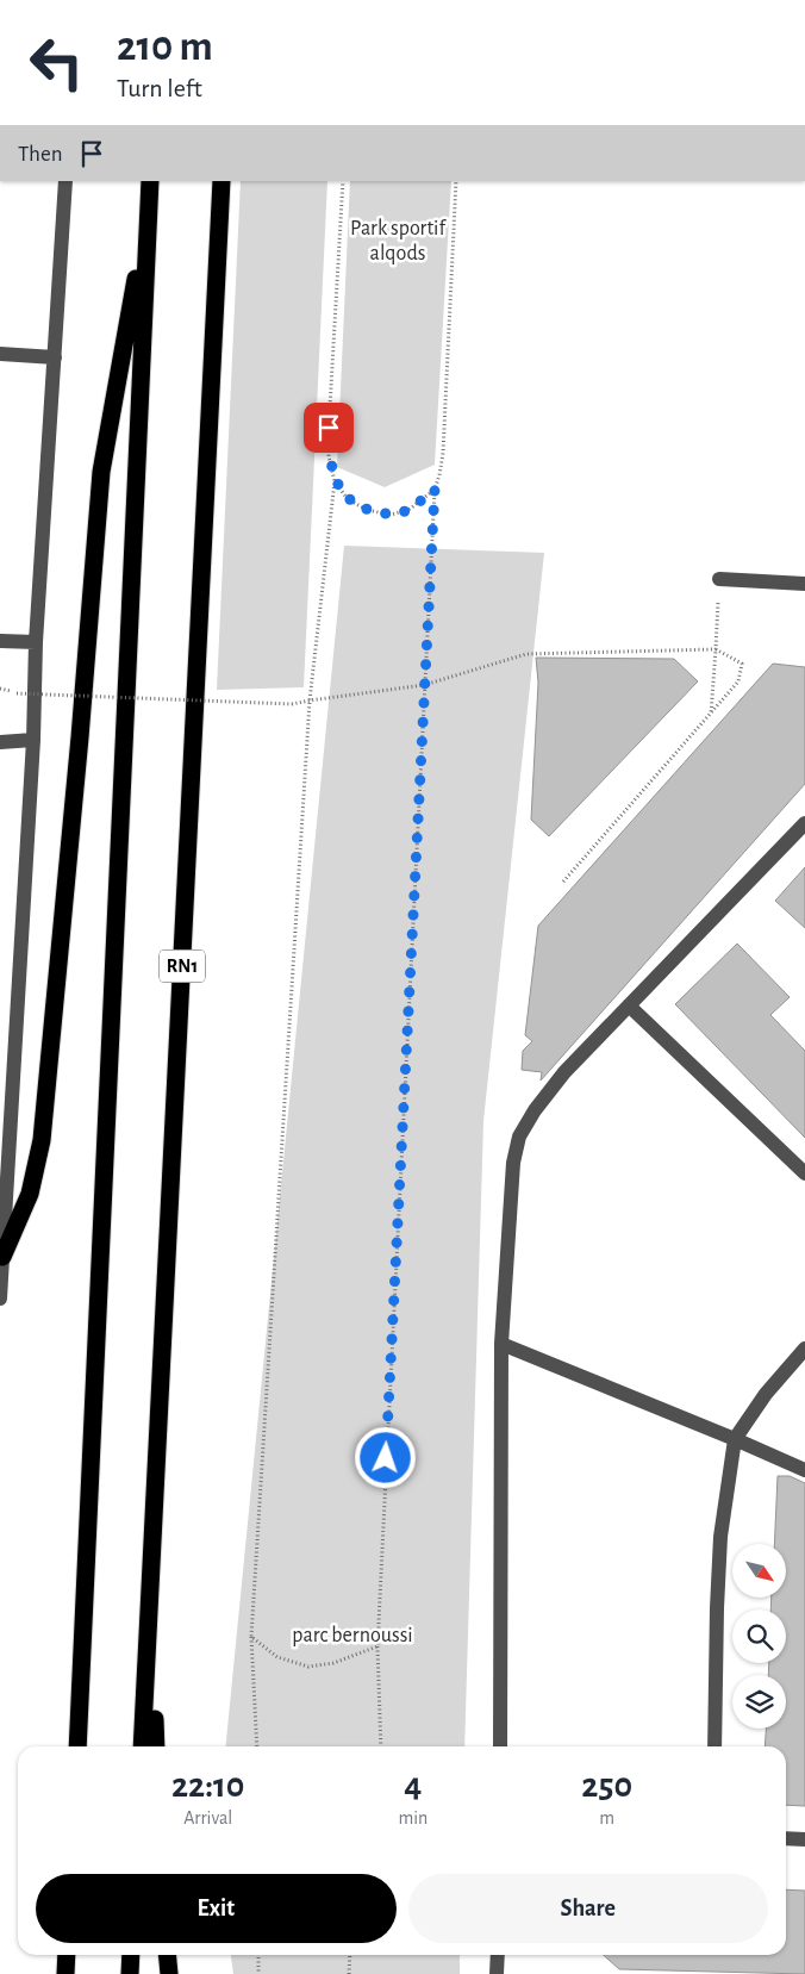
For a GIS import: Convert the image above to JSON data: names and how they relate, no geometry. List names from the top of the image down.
{
  "streets": {
    "highway": ["RN1"]
  },
  "parks": ["Park sportif alqods", "parc bernoussi"],
  "north": "bottom right",
  "page": {
    "turn": ["210 m", "Turn left"],
    "then": "Then",
    "eta": [
      "22:10",
      "Arrival",
      "4",
      "min",
      "250",
      "m"
    ],
    "buttons": ["Exit", "Share"]
  }
}
